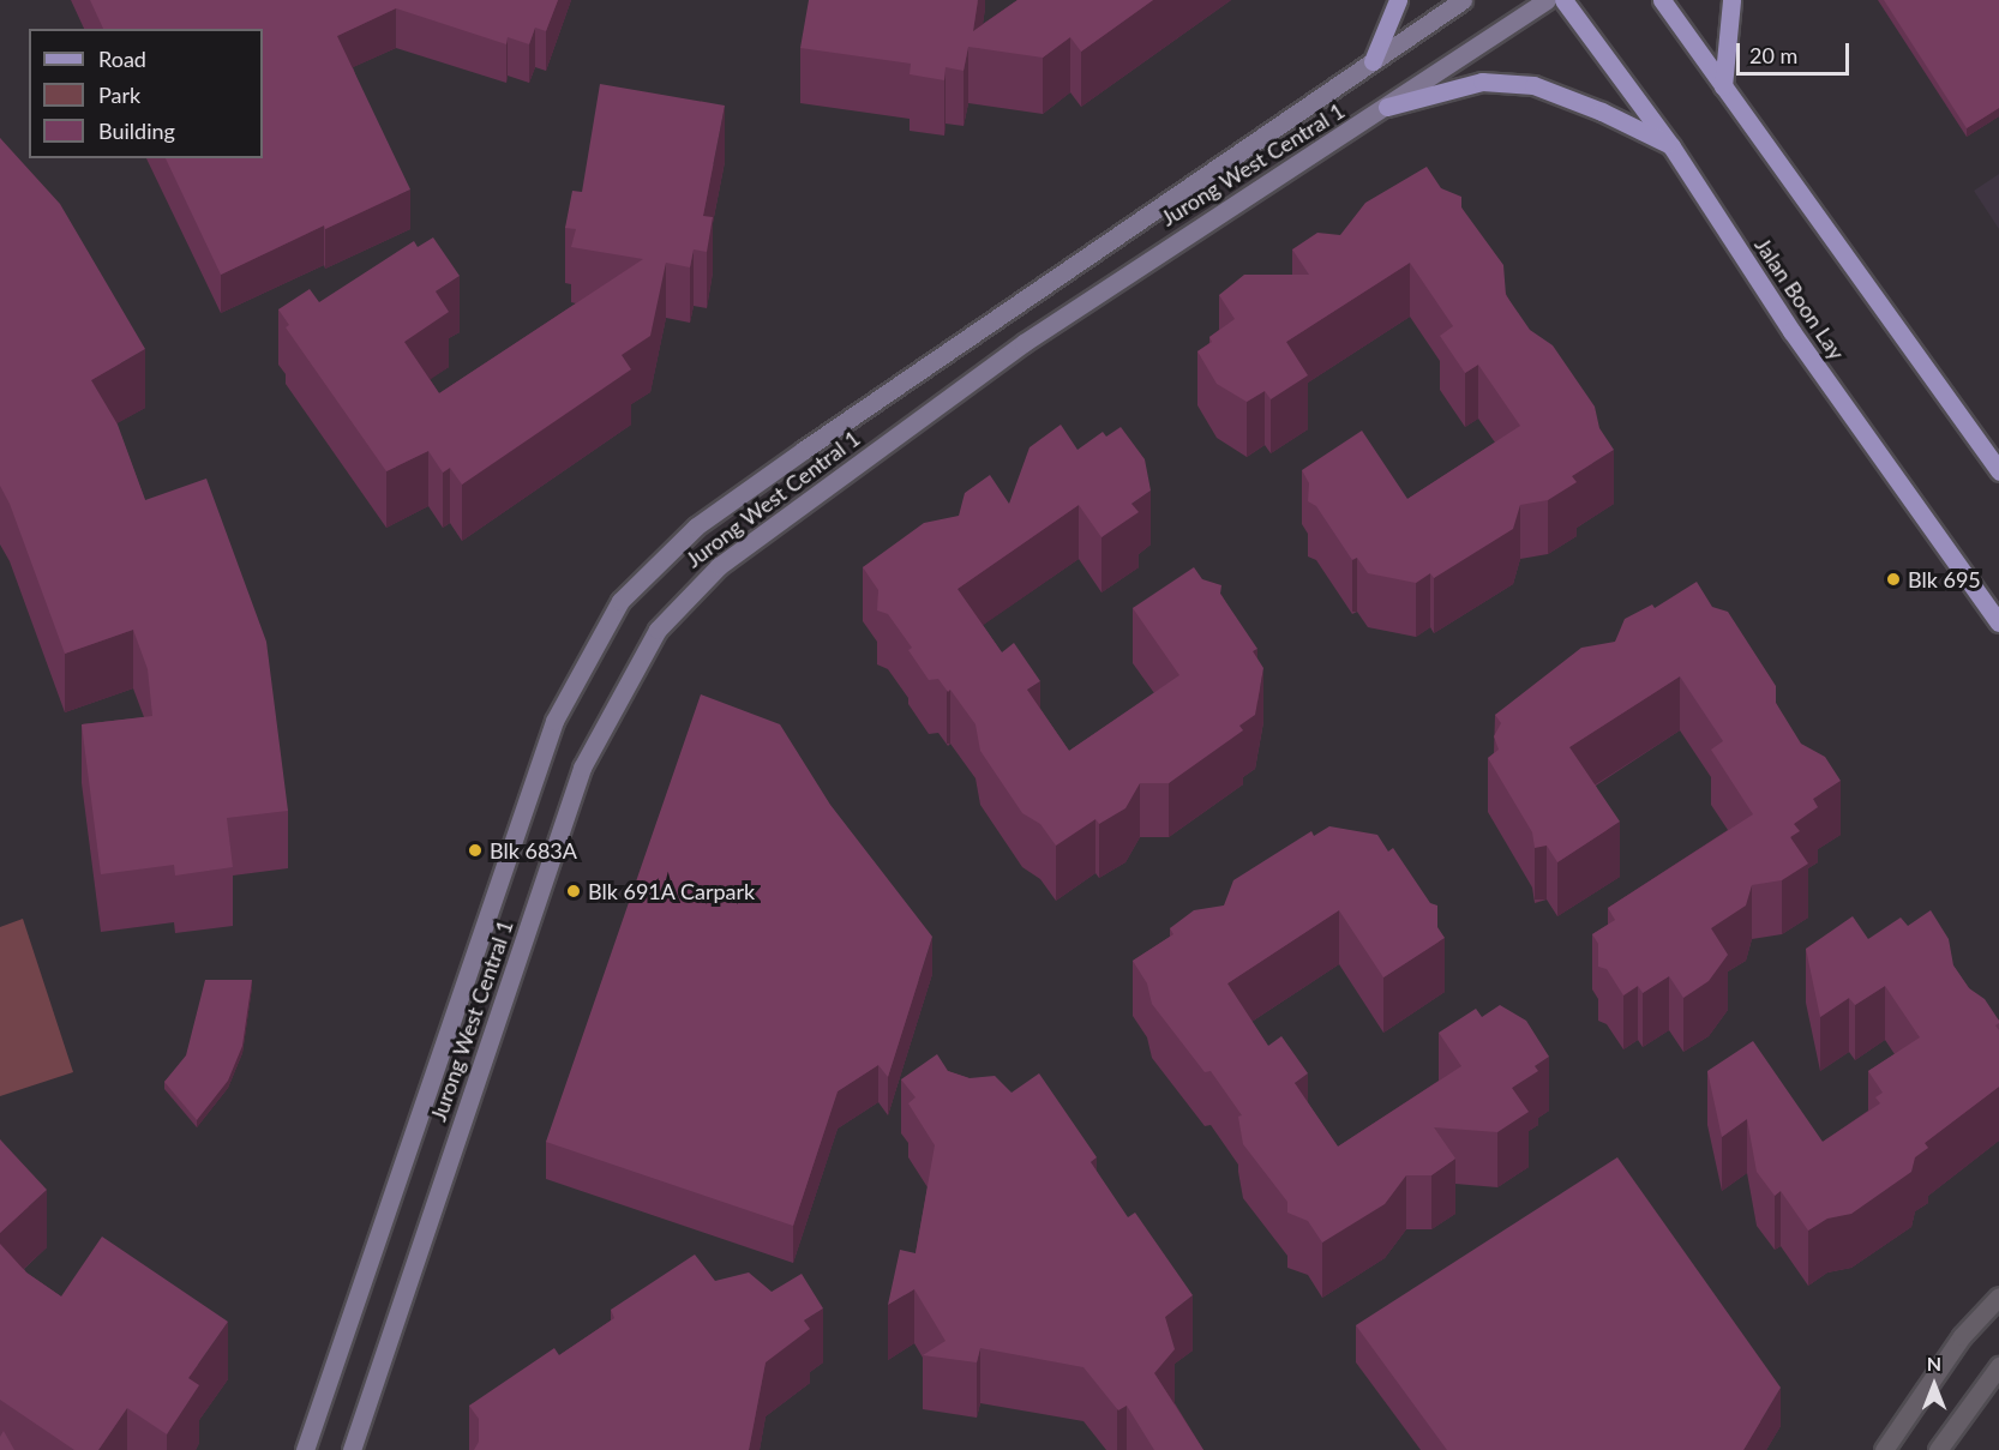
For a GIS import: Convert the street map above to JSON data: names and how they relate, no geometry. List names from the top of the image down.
{
  "streets": {
    "main road": ["Jalan Boon Lay"],
    "street": ["Jurong West Central 1"]
  },
  "places": ["Blk 695", "Blk 683A", "Blk 691A Carpark"],
  "legend": ["Road", "Park", "Building"],
  "scale_bar": "20 m",
  "north": "top"
}
